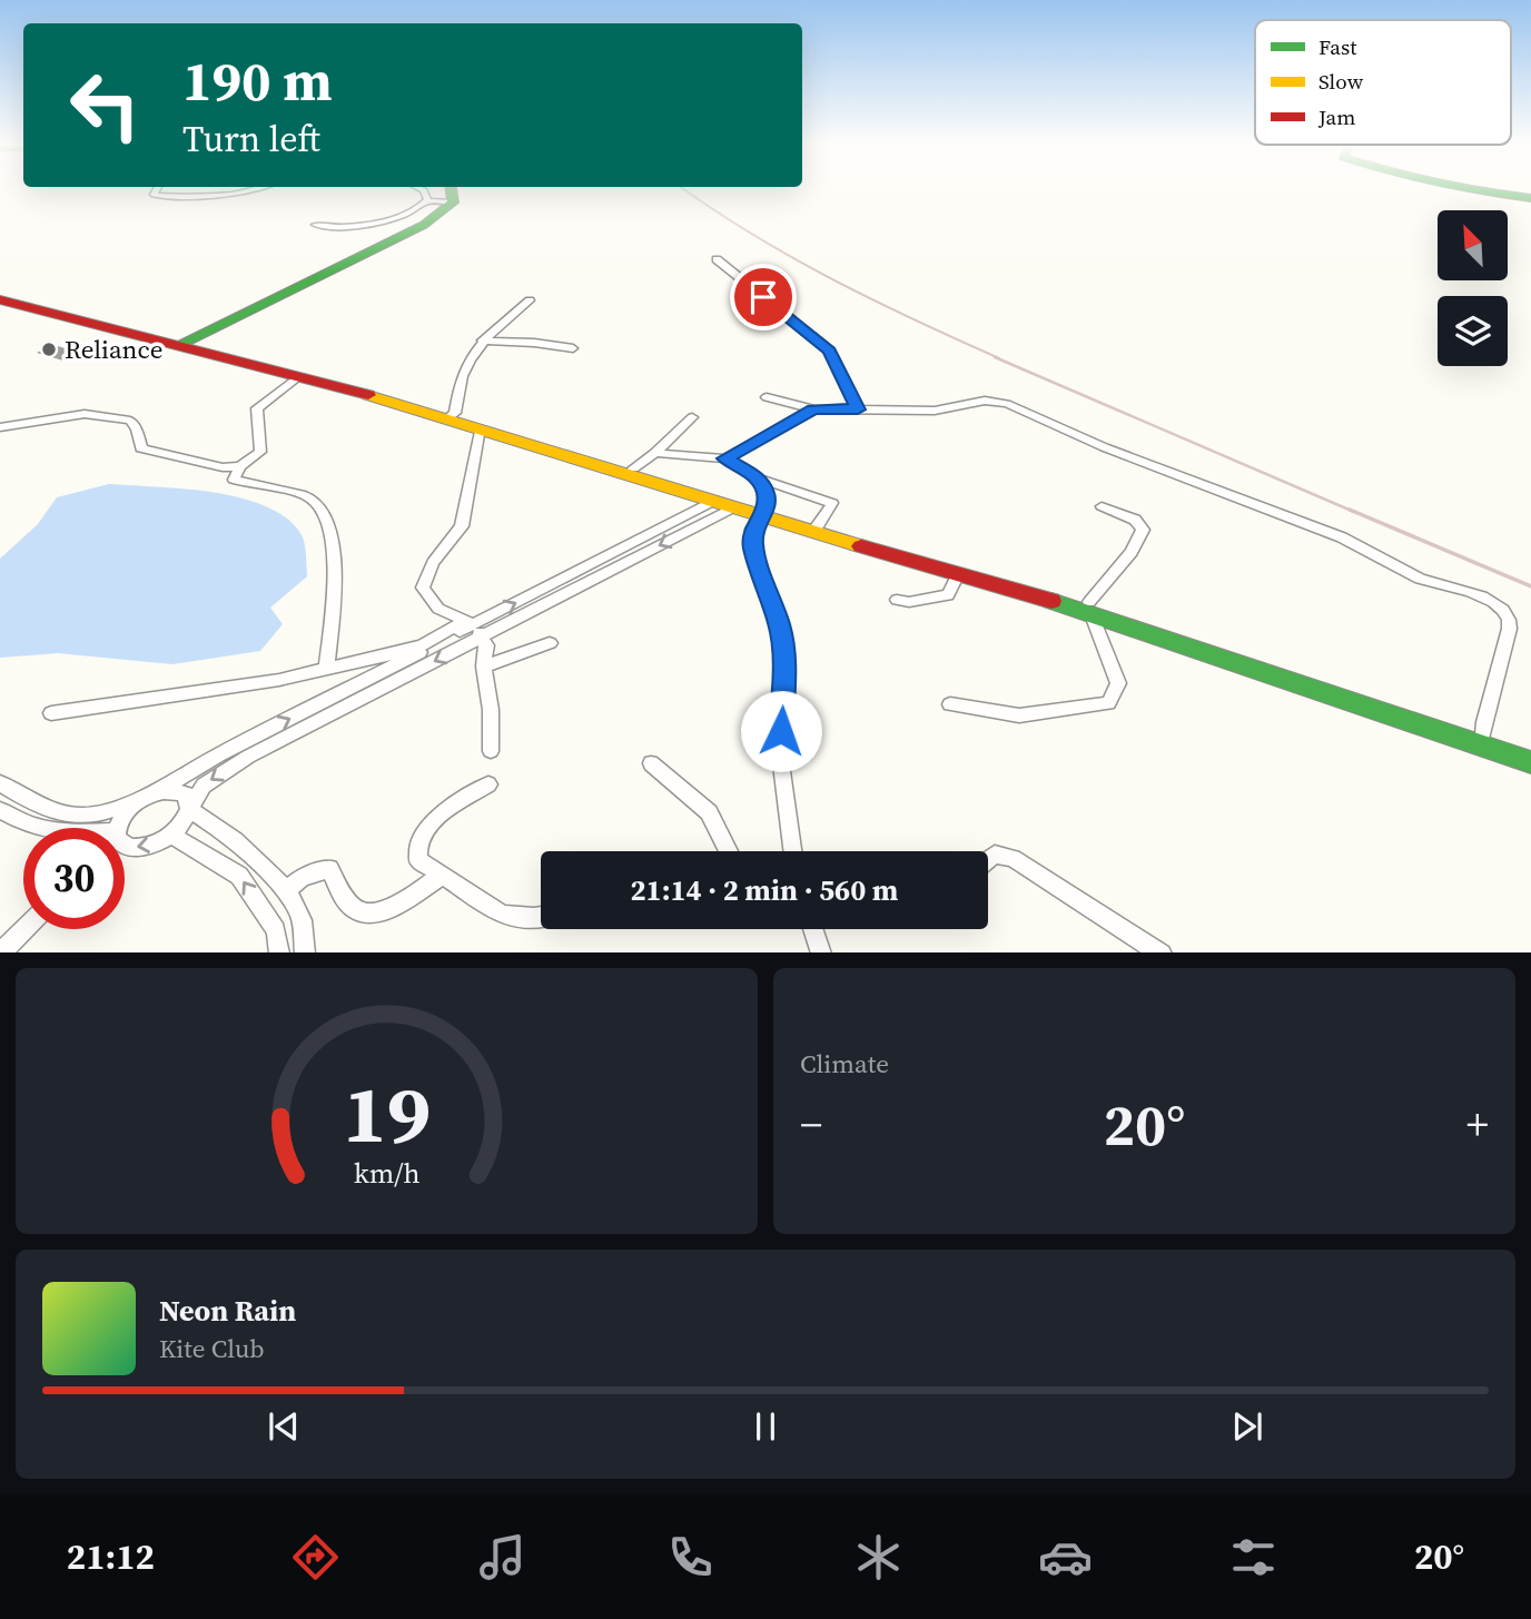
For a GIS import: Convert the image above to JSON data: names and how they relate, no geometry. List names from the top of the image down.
{
  "places": ["Reliance"],
  "legend": ["Fast", "Slow", "Jam"],
  "north": "top left",
  "page": {
    "turn": ["190 m", "Turn left"],
    "limit": "30",
    "trip": "21:14 · 2 min · 560 m",
    "tile": "Climate",
    "heat": ["−", "20°", "+"],
    "song": ["Neon Rain", "Kite Club"],
    "tabs": ["21:12", "20°"],
    "gauge": ["19", "km/h"]
  }
}
